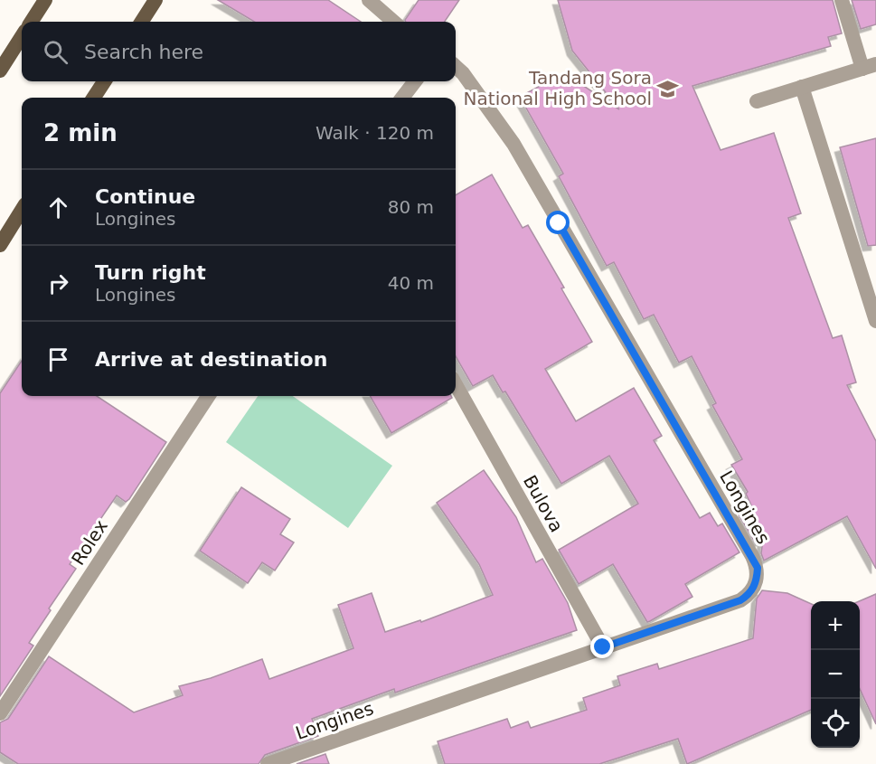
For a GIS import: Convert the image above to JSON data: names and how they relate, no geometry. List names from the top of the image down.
{
  "streets": {
    "street": ["Bulova", "Longines", "Rolex"]
  },
  "crossings": [
    ["Bulova", "Longines"]
  ],
  "places": {
    "school or university": ["Tandang Sora National High School"]
  },
  "page": {
    "search": "Search here",
    "heading": ["2 min", "Walk · 120 m"],
    "list": [
      ["Continue", "Longines", "80 m"],
      ["Turn right", "Longines", "40 m"],
      "Arrive at destination"
    ],
    "map_buttons": ["+", "−"]
  }
}
